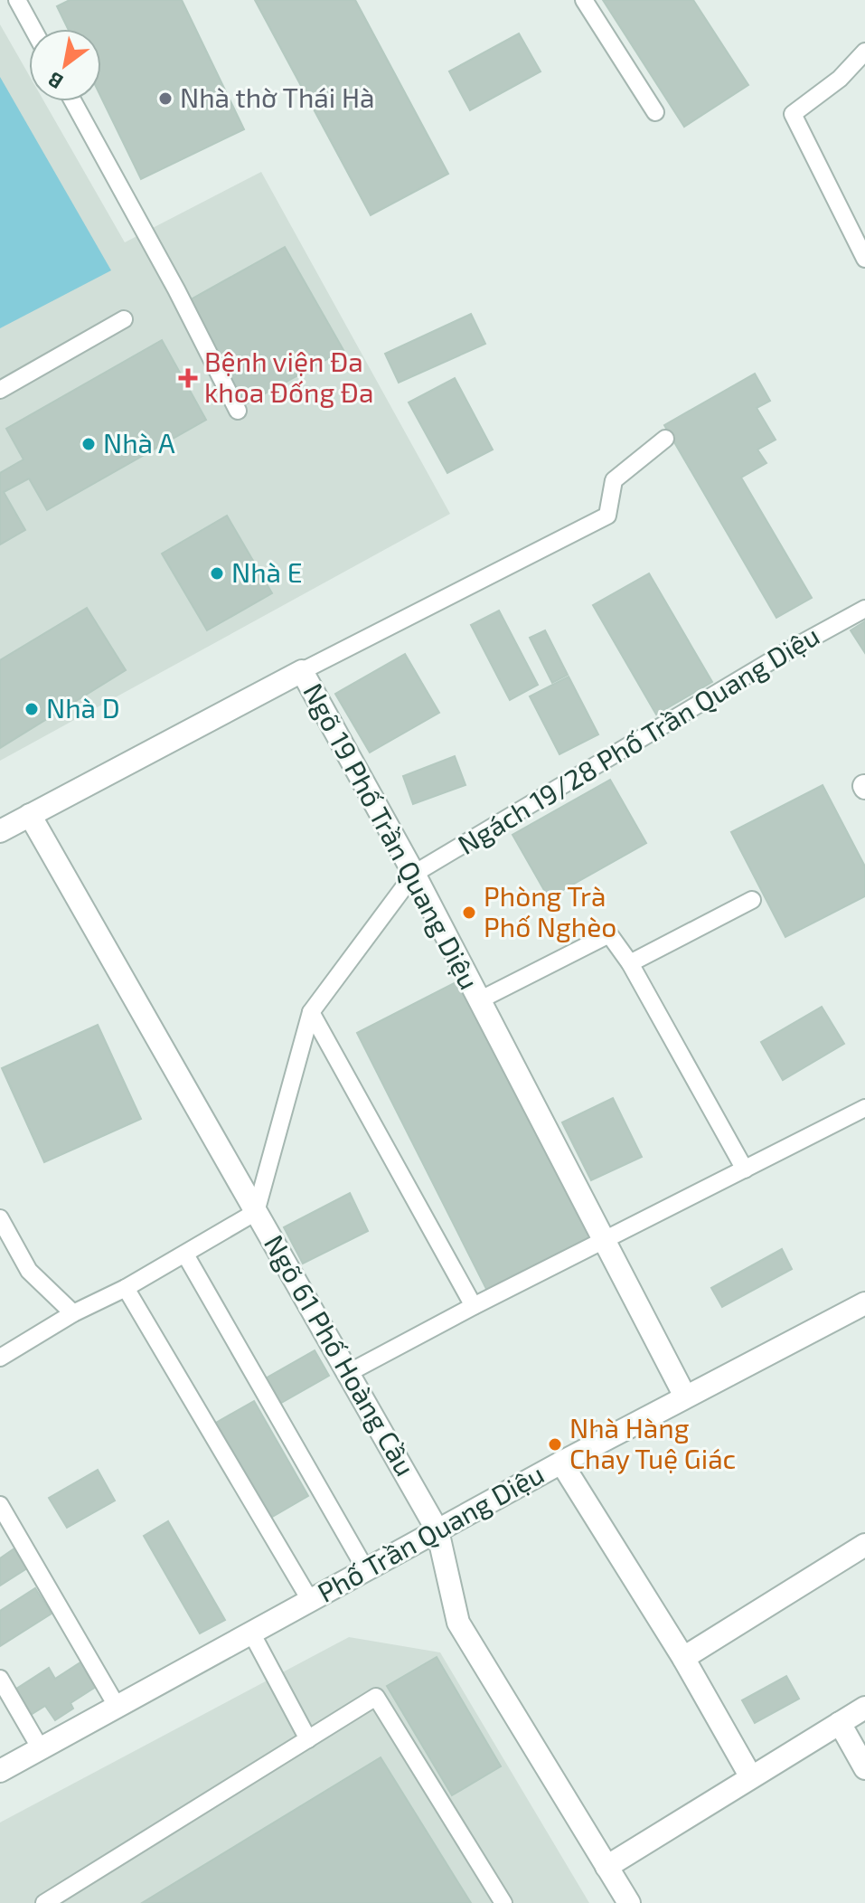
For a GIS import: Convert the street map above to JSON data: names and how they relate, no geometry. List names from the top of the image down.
{
  "streets": {
    "street": ["Ngõ 19 Phố Trần Quang Diệu", "Ngõ 61 Phố Hoàng Cầu", "Phố Trần Quang Diệu"],
    "lane": ["Ngách 19/28 Phố Trần Quang Diệu"]
  },
  "crossings": [
    ["Ngách 19/28 Phố Trần Quang Diệu", "Ngõ 19 Phố Trần Quang Diệu"],
    ["Ngõ 19 Phố Trần Quang Diệu", "Phố Trần Quang Diệu"],
    ["Ngõ 61 Phố Hoàng Cầu", "Phố Trần Quang Diệu"]
  ],
  "places": {
    "other": [
      "Nhà thờ Thái Hà",
      "Nhà A",
      "Nhà E",
      "Nhà D",
      "Phòng Trà Phố Nghèo",
      "Nhà Hàng Chay Tuệ Giác"
    ],
    "health": ["Bệnh viện Đa khoa Đống Đa"]
  },
  "north": "bottom left"
}
